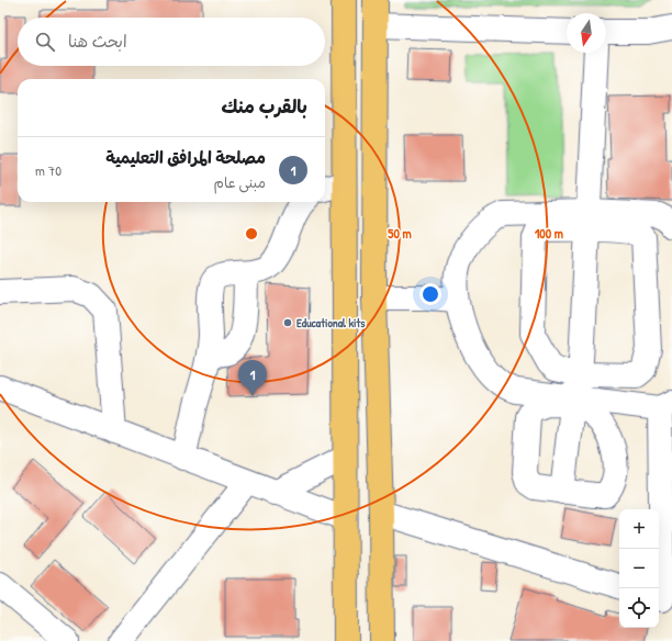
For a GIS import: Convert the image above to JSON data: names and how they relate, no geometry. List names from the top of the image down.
{
  "places": ["Educational kits"],
  "north": "bottom",
  "page": {
    "search": "ابحث هنا",
    "heading": "بالقرب منك",
    "list": [
      {
        "mark": "1",
        "name": "مصلحة المرافق التعليمية",
        "note": "مبنى عام",
        "value": "70 m"
      }
    ],
    "pins": "1",
    "map_buttons": ["+", "−"]
  },
  "rings": ["50 m", "100 m"]
}
